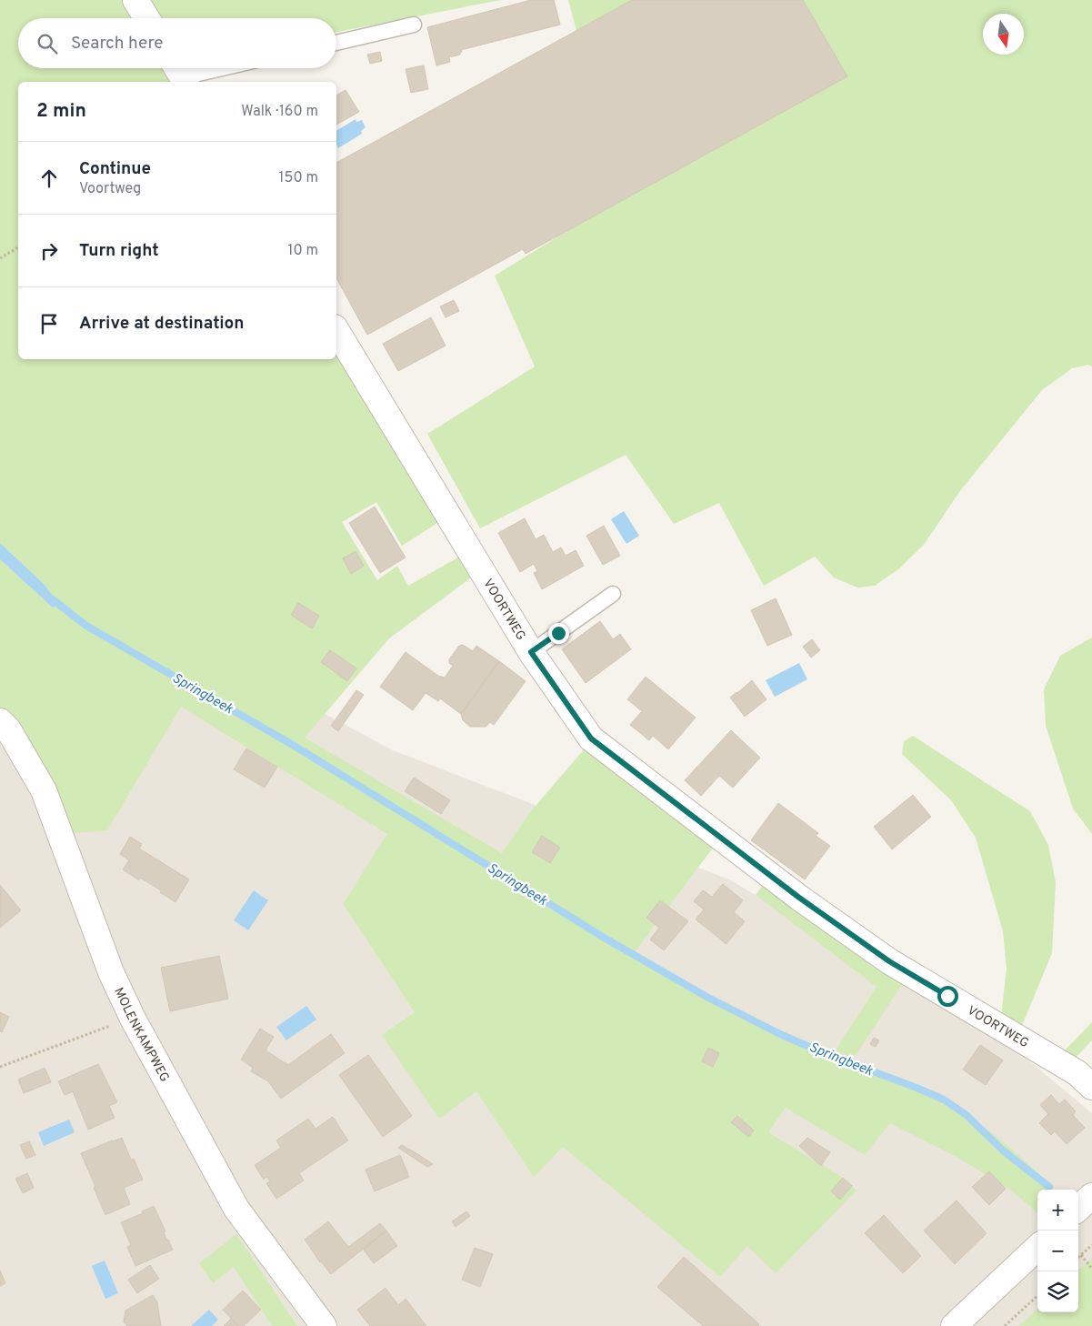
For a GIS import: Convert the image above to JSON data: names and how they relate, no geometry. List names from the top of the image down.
{
  "streets": {
    "street": ["VOORTWEG", "MOLENKAMPWEG"]
  },
  "water": ["Springbeek"],
  "north": "bottom",
  "page": {
    "search": "Search here",
    "heading": ["2 min", "Walk · 160 m"],
    "list": [
      ["Continue", "Voortweg", "150 m"],
      ["Turn right", "10 m"],
      "Arrive at destination"
    ],
    "map_buttons": ["+", "−"]
  }
}
